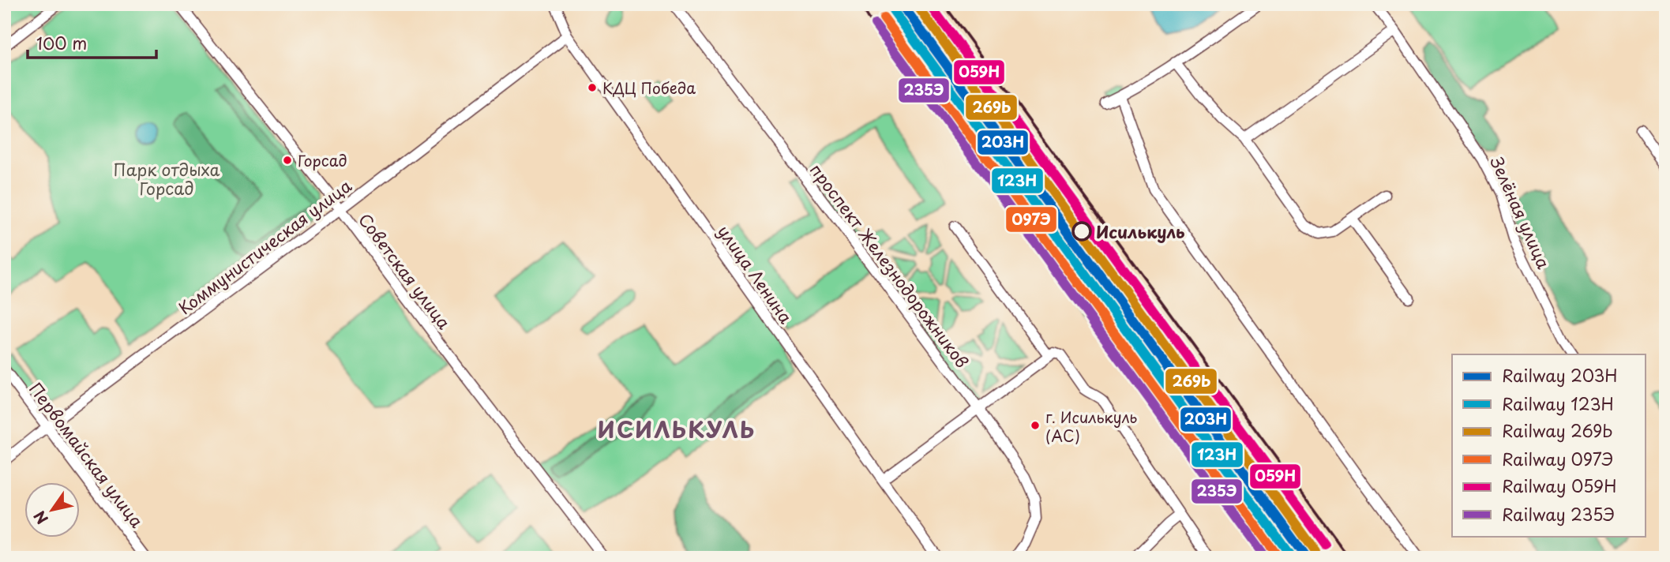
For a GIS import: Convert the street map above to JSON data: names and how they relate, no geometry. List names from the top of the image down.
{
  "streets": {
    "street": [
      "Зелёная улица",
      "Коммунистическая улица",
      "проспект Железнодорожников",
      "Советская улица",
      "улица Ленина",
      "Первомайская улица"
    ]
  },
  "crossings": [
    ["Коммунистическая улица", "Советская улица"],
    ["Коммунистическая улица", "улица Ленина"],
    ["Коммунистическая улица", "Первомайская улица"]
  ],
  "districts": ["ИСИЛЬКУЛЬ"],
  "parks": ["Парк отдыха Горсад"],
  "places": [
    "КДЦ Победа",
    "Горсад",
    "Исилькуль",
    "г. Исилькуль (АС)"
  ],
  "lines": [
    "rail line 203Н",
    "rail line 269Ь",
    "rail line 059Н",
    "rail line 123Н",
    "rail line 097Э",
    "rail line 235Э"
  ],
  "legend": [
    "Railway 203Н",
    "Railway 123Н",
    "Railway 269Ь",
    "Railway 097Э",
    "Railway 059Н",
    "Railway 235Э"
  ],
  "scale_bar": "100 m",
  "north": "bottom left"
}
